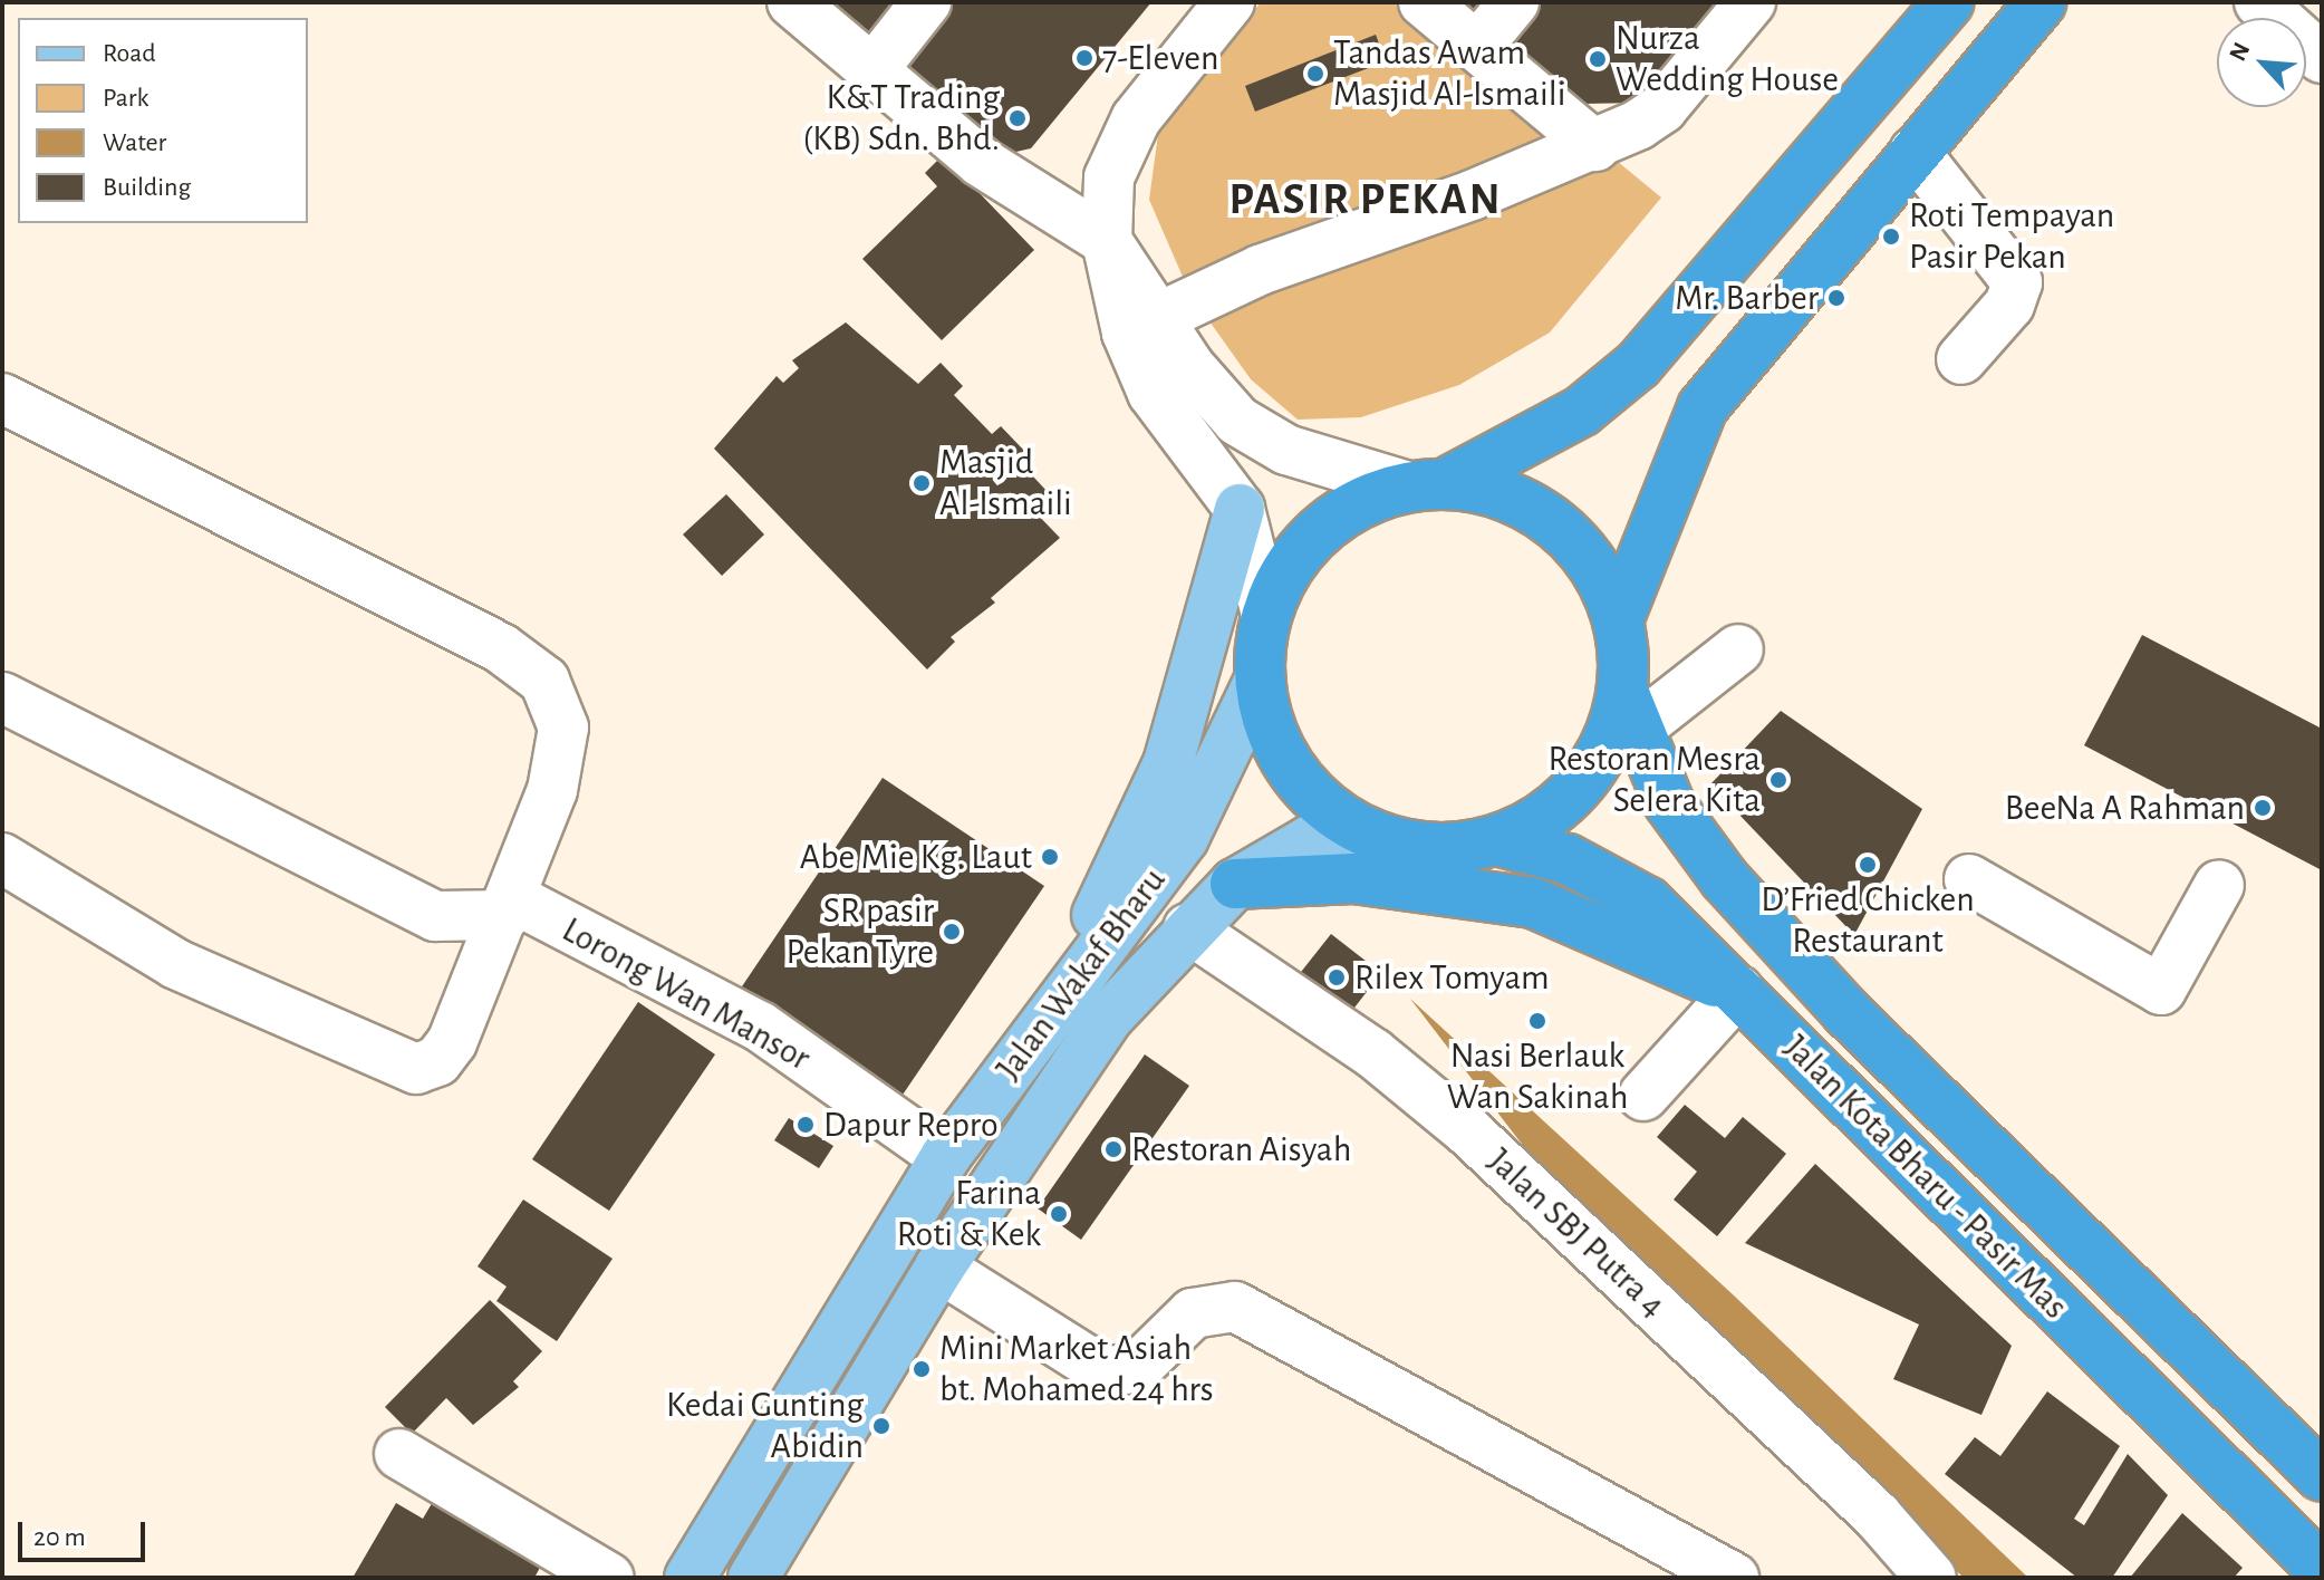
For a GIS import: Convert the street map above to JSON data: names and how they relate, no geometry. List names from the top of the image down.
{
  "streets": {
    "highway": ["Jalan Kota Bharu - Pasir Mas"],
    "main road": ["Jalan Wakaf Bharu"],
    "street": ["Lorong Wan Mansor", "Jalan SBJ Putra 4"]
  },
  "crossings": [
    ["Jalan Wakaf Bharu", "Lorong Wan Mansor"],
    ["Jalan Wakaf Bharu", "Jalan SBJ Putra 4"]
  ],
  "districts": ["PASIR PEKAN"],
  "places": [
    "7-Eleven",
    "Nurza Wedding House",
    "Tandas Awam Masjid Al-Ismaili",
    "K&T Trading (KB) Sdn. Bhd.",
    "Roti Tempayan Pasir Pekan",
    "Mr. Barber",
    "Masjid Al-Ismaili",
    "Restoran Mesra Selera Kita",
    "BeeNa A Rahman",
    "Abe Mie Kg. Laut",
    "D’Fried Chicken Restaurant",
    "SR pasir Pekan Tyre",
    "Rilex Tomyam",
    "Nasi Berlauk Wan Sakinah",
    "Dapur Repro",
    "Restoran Aisyah",
    "Farina Roti & Kek",
    "Mini Market Asiah bt. Mohamed 24 hrs",
    "Kedai Gunting Abidin"
  ],
  "legend": [
    "Road",
    "Park",
    "Water",
    "Building"
  ],
  "scale_bar": "20 m",
  "north": "top left"
}
